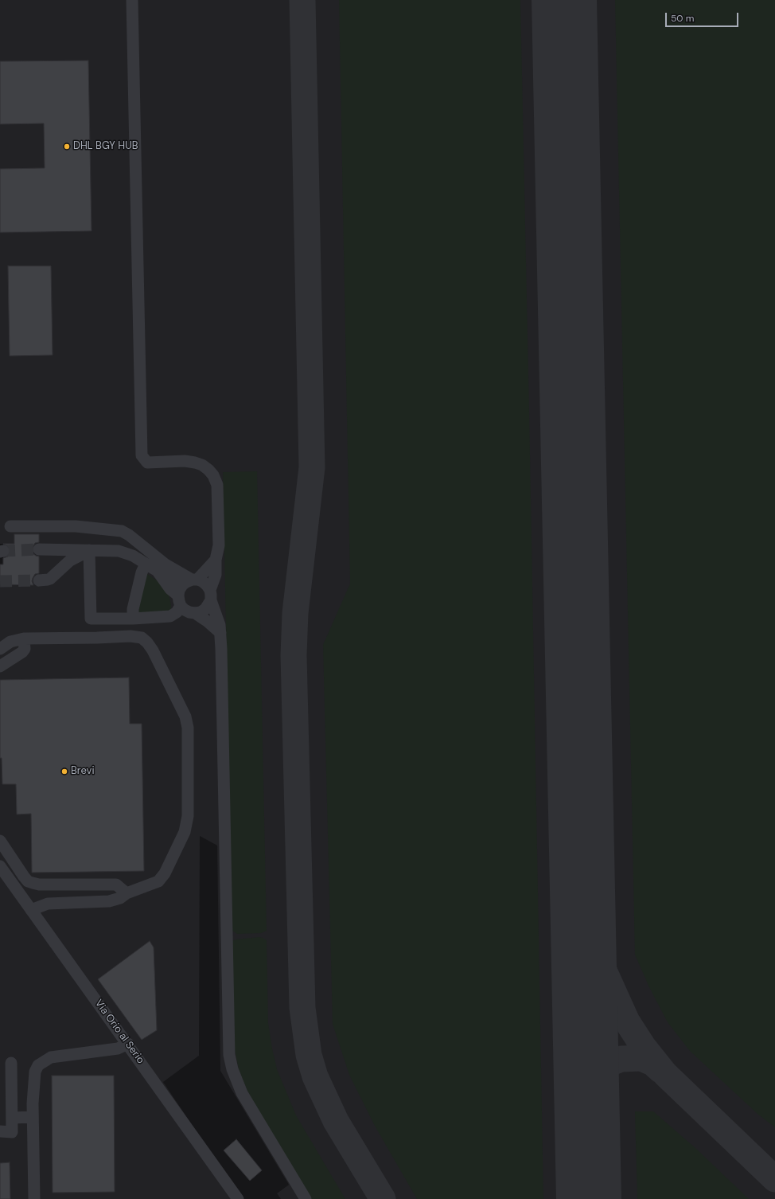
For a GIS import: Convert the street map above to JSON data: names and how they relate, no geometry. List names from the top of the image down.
{
  "streets": {
    "street": ["Via Orio al Serio"]
  },
  "places": ["DHL BGY HUB", "Brevi"],
  "scale_bar": "50 m"
}
